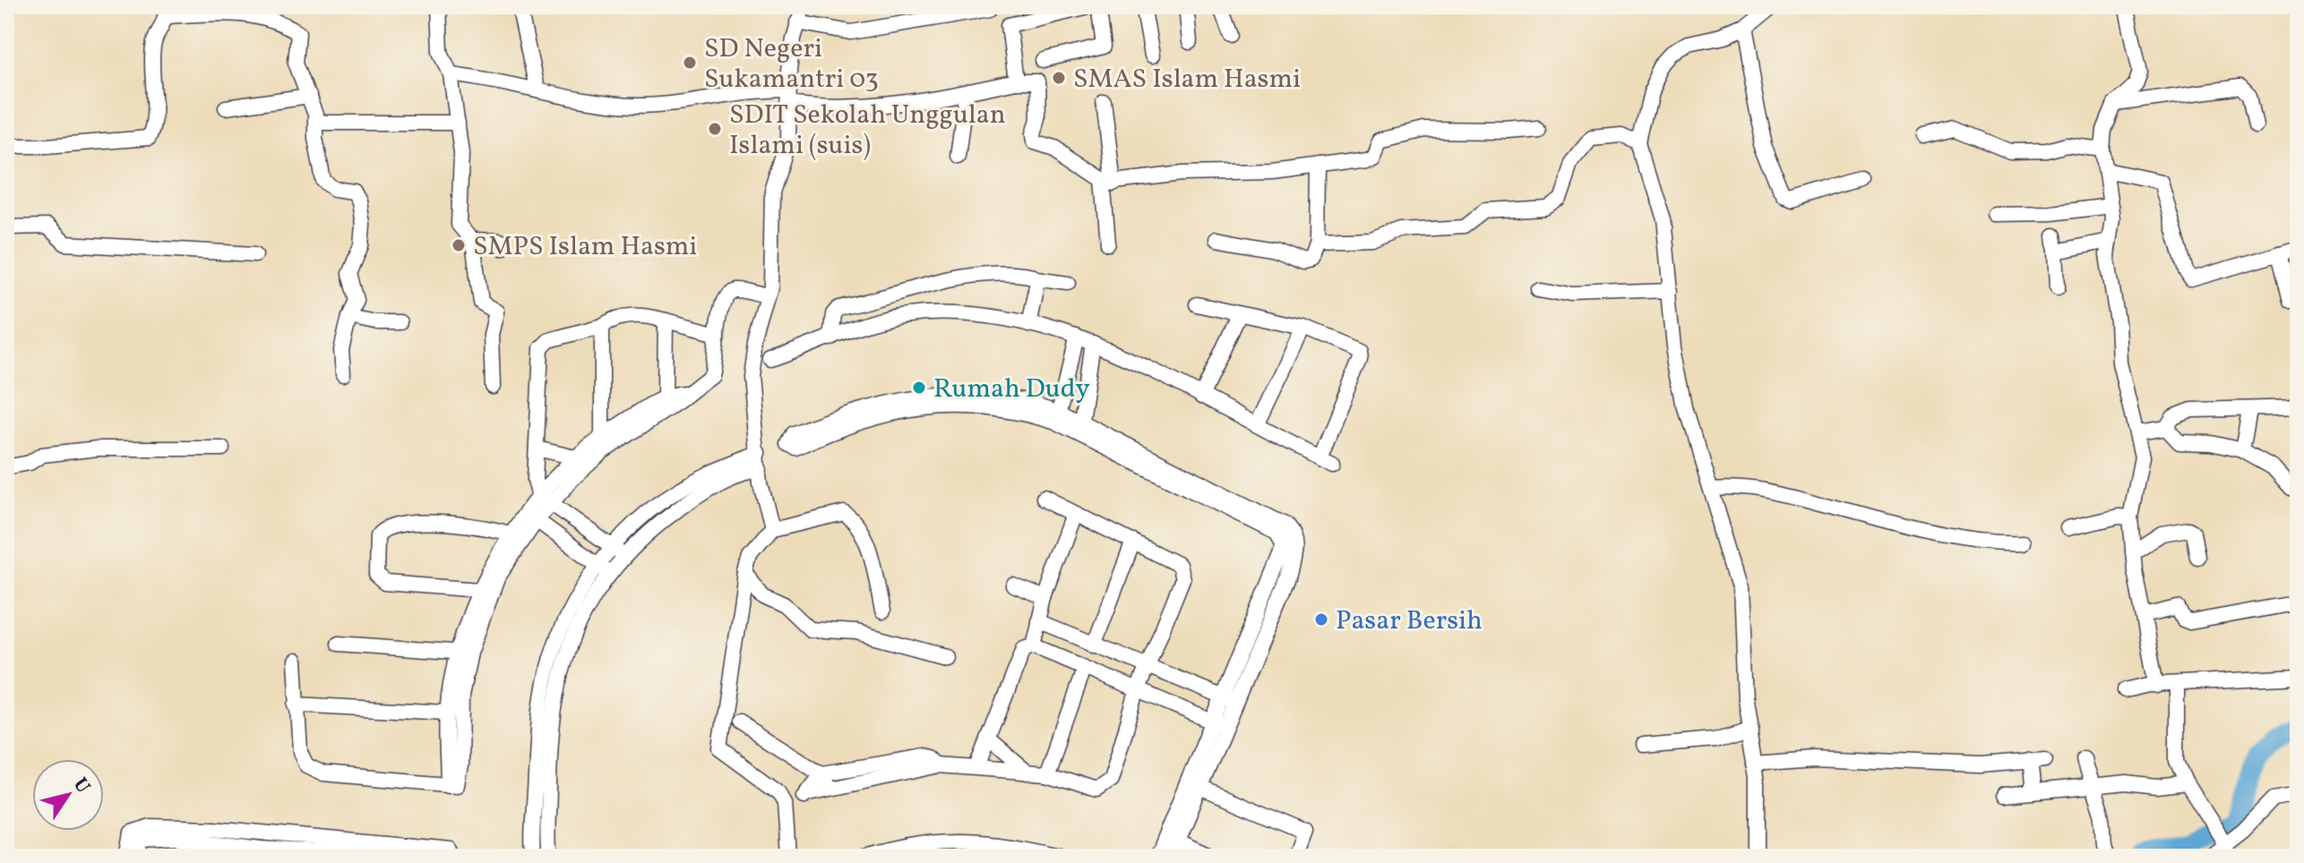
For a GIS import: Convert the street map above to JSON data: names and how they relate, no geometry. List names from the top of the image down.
{
  "places": [
    "SD Negeri Sukamantri 03",
    "SMAS Islam Hasmi",
    "SDIT Sekolah Unggulan Islami (suis)",
    "SMPS Islam Hasmi",
    "Rumah Dudy",
    "Pasar Bersih"
  ],
  "north": "top right"
}
